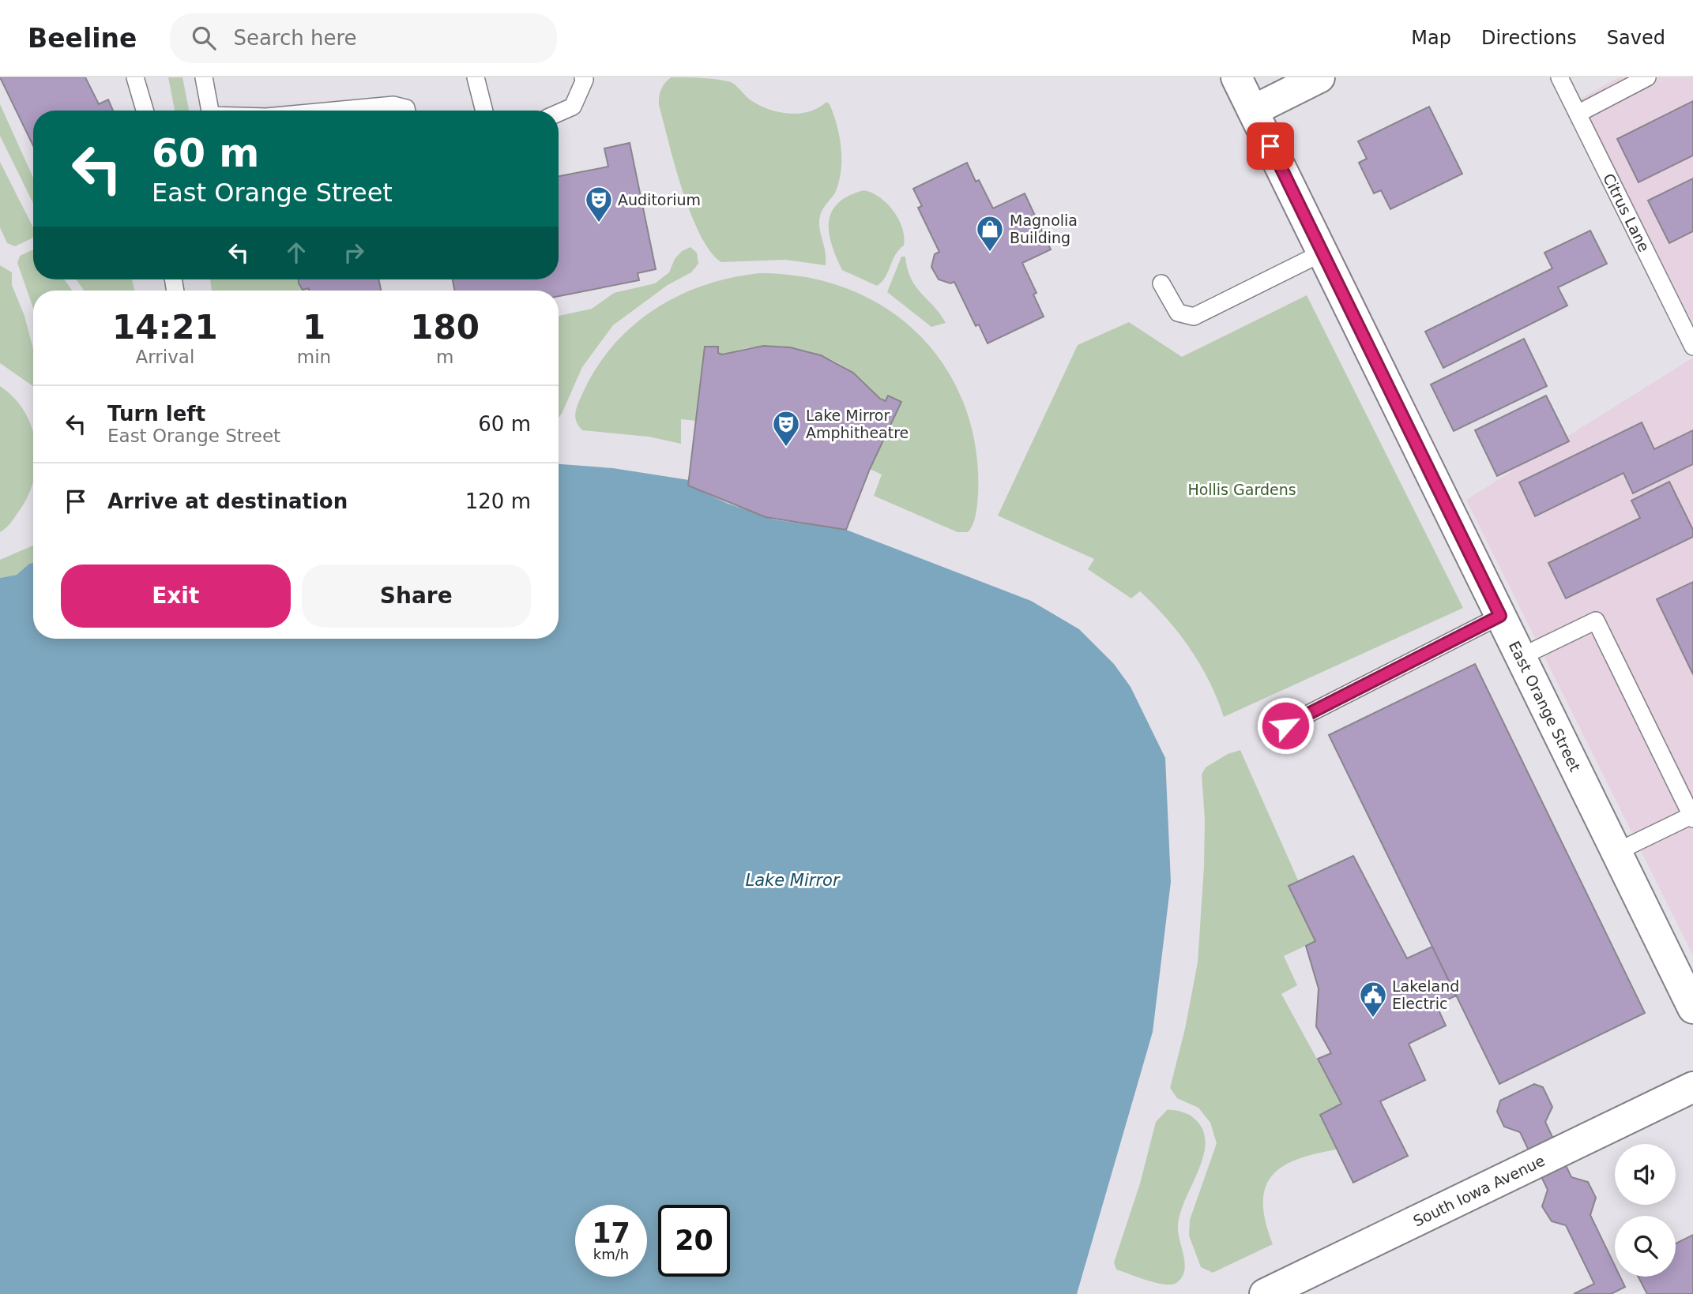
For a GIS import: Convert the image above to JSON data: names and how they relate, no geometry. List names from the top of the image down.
{
  "streets": {
    "street": ["East Orange Street", "South Iowa Avenue"],
    "lane": ["Citrus Lane"]
  },
  "water": ["Lake Mirror"],
  "parks": ["Hollis Gardens"],
  "places": {
    "theatre": ["Auditorium", "Lake Mirror Amphitheatre"],
    "shop": ["Magnolia Building"],
    "public building": ["Lakeland Electric"]
  },
  "page": {
    "header": "Beeline",
    "search": "Search here",
    "nav": ["Map", "Directions", "Saved"],
    "turn": ["60 m", "East Orange Street"],
    "eta": [
      "14:21",
      "Arrival",
      "1",
      "min",
      "180",
      "m"
    ],
    "list": [
      {
        "name": "Turn left",
        "note": "East Orange Street",
        "value": "60 m"
      },
      {
        "name": "Arrive at destination",
        "value": "120 m"
      }
    ],
    "buttons": ["Exit", "Share"],
    "speed": "17 km/h",
    "limit": "20"
  }
}
